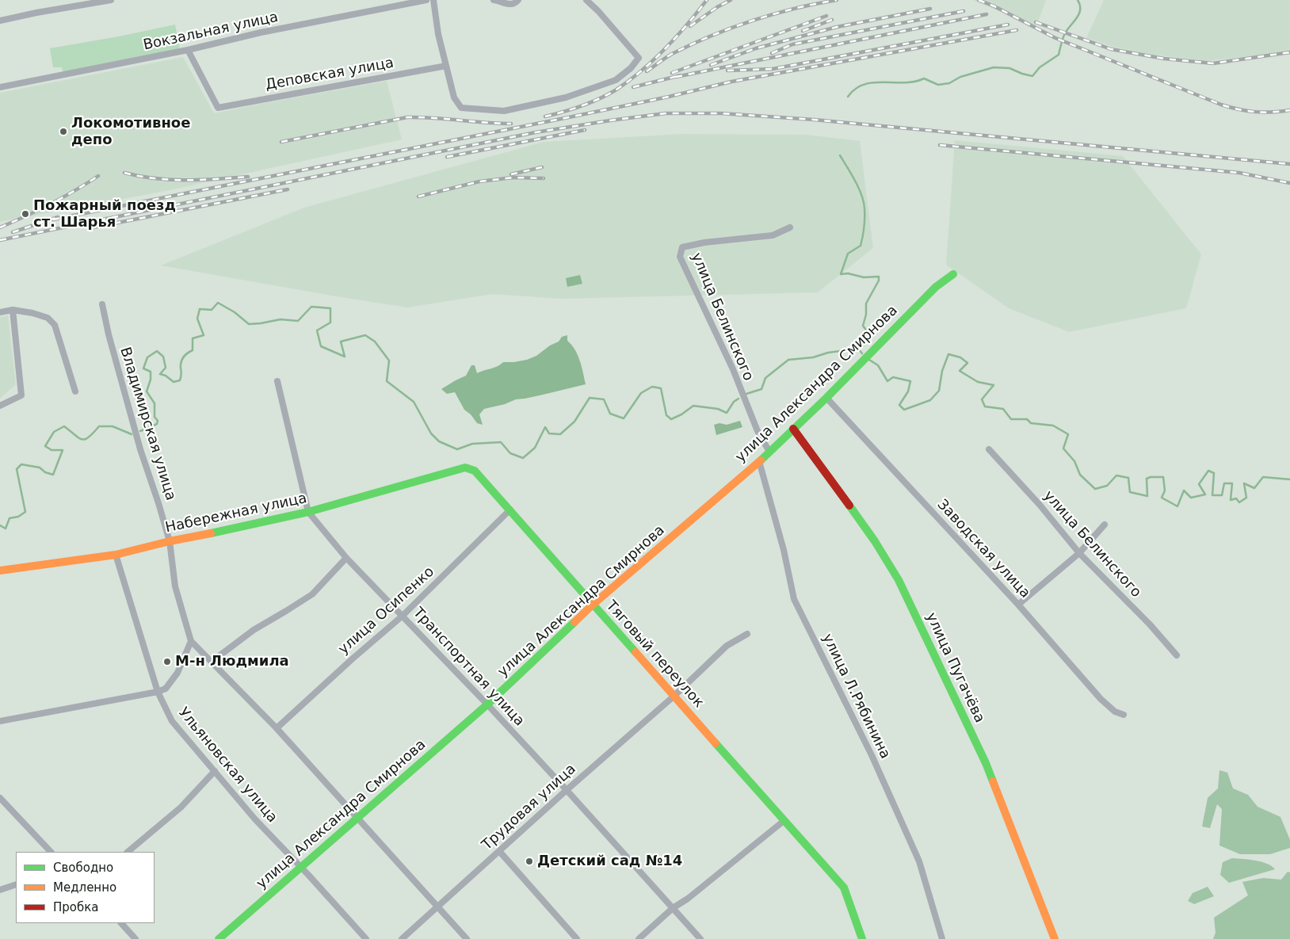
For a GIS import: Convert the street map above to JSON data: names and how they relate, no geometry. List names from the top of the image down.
{
  "streets": {
    "street": [
      "Вокзальная улица",
      "Деповская улица",
      "улица Белинского",
      "улица Александра Смирнова",
      "Владимирская улица",
      "Набережная улица",
      "Заводская улица",
      "улица Осипенко",
      "Тяговый переулок",
      "Транспортная улица",
      "улица Пугачёва",
      "улица Л.Рябинина",
      "Ульяновская улица",
      "Трудовая улица"
    ]
  },
  "crossings": [
    ["Вокзальная улица", "Деповская улица"],
    ["улица Белинского", "улица Александра Смирнова"],
    ["улица Александра Смирнова", "Владимирская улица"],
    ["улица Александра Смирнова", "Заводская улица"],
    ["улица Александра Смирнова", "Тяговый переулок"],
    ["улица Александра Смирнова", "Транспортная улица"],
    ["улица Александра Смирнова", "улица Пугачёва"],
    ["улица Александра Смирнова", "улица Л.Рябинина"],
    ["улица Александра Смирнова", "Ульяновская улица"],
    ["Владимирская улица", "Набережная улица"],
    ["Владимирская улица", "улица Осипенко"],
    ["Владимирская улица", "Трудовая улица"],
    ["Набережная улица", "Тяговый переулок"],
    ["Набережная улица", "Транспортная улица"],
    ["Набережная улица", "Ульяновская улица"],
    ["улица Осипенко", "Тяговый переулок"],
    ["улица Осипенко", "Транспортная улица"],
    ["Тяговый переулок", "Трудовая улица"],
    ["Транспортная улица", "Трудовая улица"]
  ],
  "places": [
    "Локомотивное депо",
    "Пожарный поезд ст. Шарья",
    "М-н Людмила",
    "Детский сад №14"
  ],
  "legend": ["Свободно", "Медленно", "Пробка"]
}
